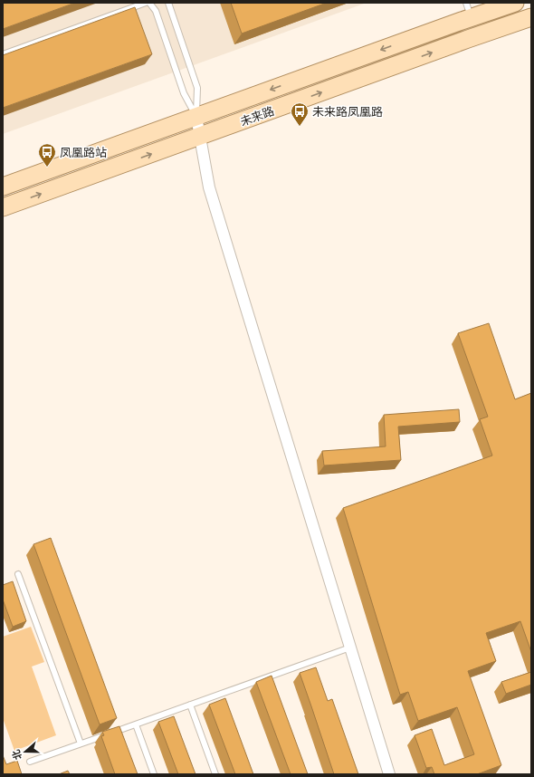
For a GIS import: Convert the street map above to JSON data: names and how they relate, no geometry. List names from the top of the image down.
{
  "streets": {
    "main road": ["未来路"]
  },
  "places": {
    "bus stop": ["未来路凤凰路", "凤凰路站"]
  },
  "north": "left"
}
